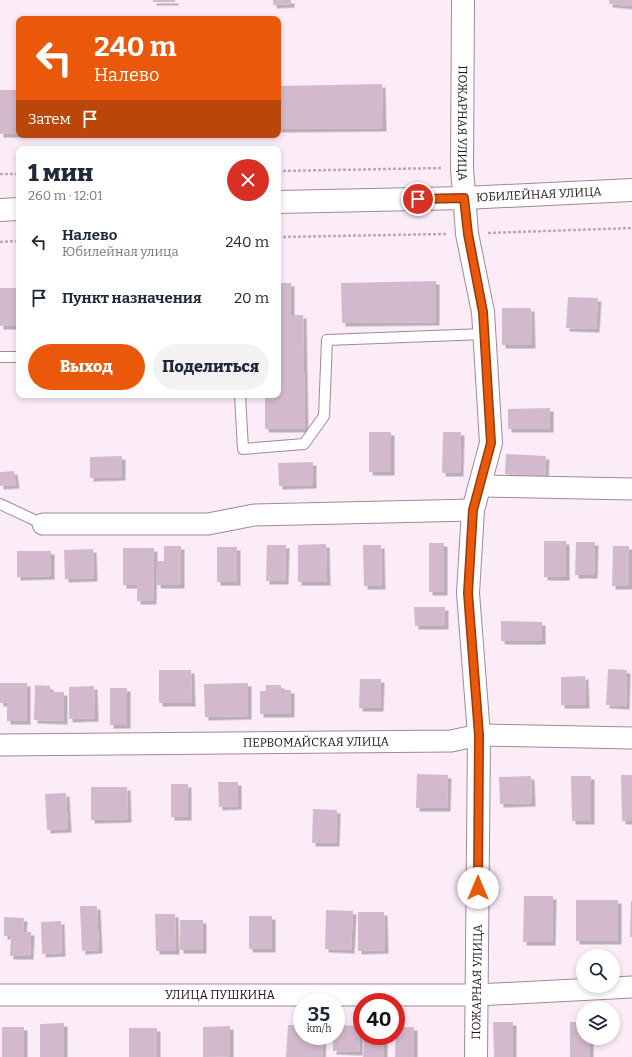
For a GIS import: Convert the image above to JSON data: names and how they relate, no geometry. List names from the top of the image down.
{
  "streets": {
    "street": [
      "ПОЖАРНАЯ УЛИЦА",
      "ЮБИЛЕЙНАЯ УЛИЦА",
      "ПЕРВОМАЙСКАЯ УЛИЦА",
      "УЛИЦА ПУШКИНА"
    ]
  },
  "crossings": [
    ["ПОЖАРНАЯ УЛИЦА", "ЮБИЛЕЙНАЯ УЛИЦА"],
    ["ПОЖАРНАЯ УЛИЦА", "ПЕРВОМАЙСКАЯ УЛИЦА"],
    ["ПОЖАРНАЯ УЛИЦА", "УЛИЦА ПУШКИНА"]
  ],
  "page": {
    "turn": ["240 m", "Налево"],
    "then": "Затем",
    "heading": ["1 мин", "260 m · 12:01"],
    "list": [
      {
        "name": "Налево",
        "note": "Юбилейная улица",
        "value": "240 m"
      },
      {
        "name": "Пункт назначения",
        "value": "20 m"
      }
    ],
    "buttons": ["Выход", "Поделиться"],
    "speed": "35 km/h",
    "limit": "40"
  }
}
